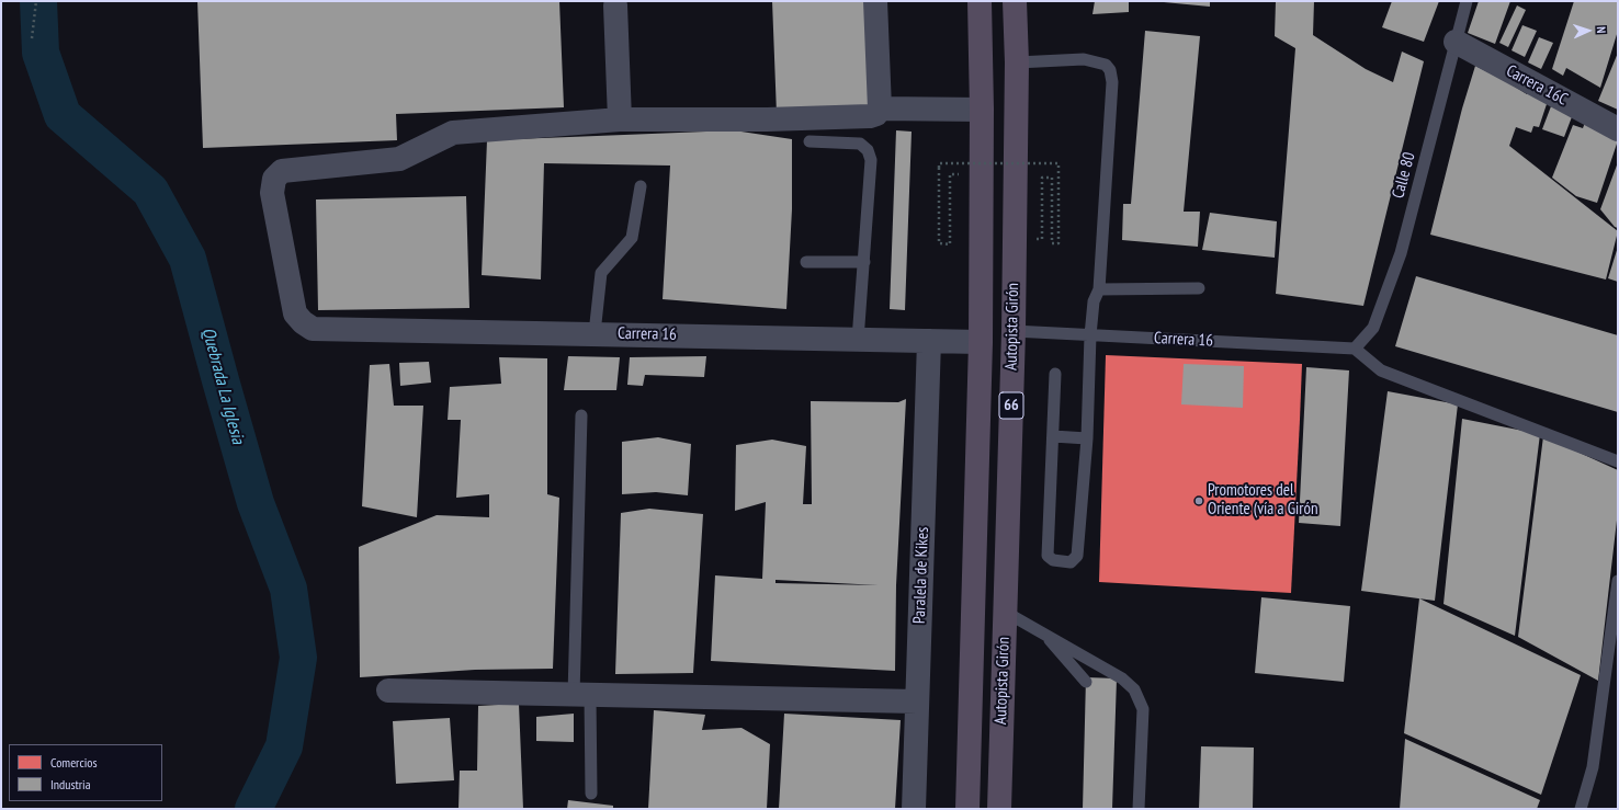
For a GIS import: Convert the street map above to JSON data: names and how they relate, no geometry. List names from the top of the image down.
{
  "streets": {
    "highway": ["Autopista Girón", "66"],
    "street": ["Carrera 16C", "Carrera 16", "Paralela de Kikes"],
    "lane": ["Calle 80"]
  },
  "crossings": [
    ["Carrera 16C", "Calle 80"],
    ["Calle 80", "Carrera 16"],
    ["Autopista Girón", "Carrera 16"],
    ["Carrera 16", "Paralela de Kikes"]
  ],
  "water": ["Quebrada La Iglesia"],
  "places": ["Promotores del Oriente (vía a Girón"],
  "legend": ["Comercios", "Industria"],
  "north": "right"
}
